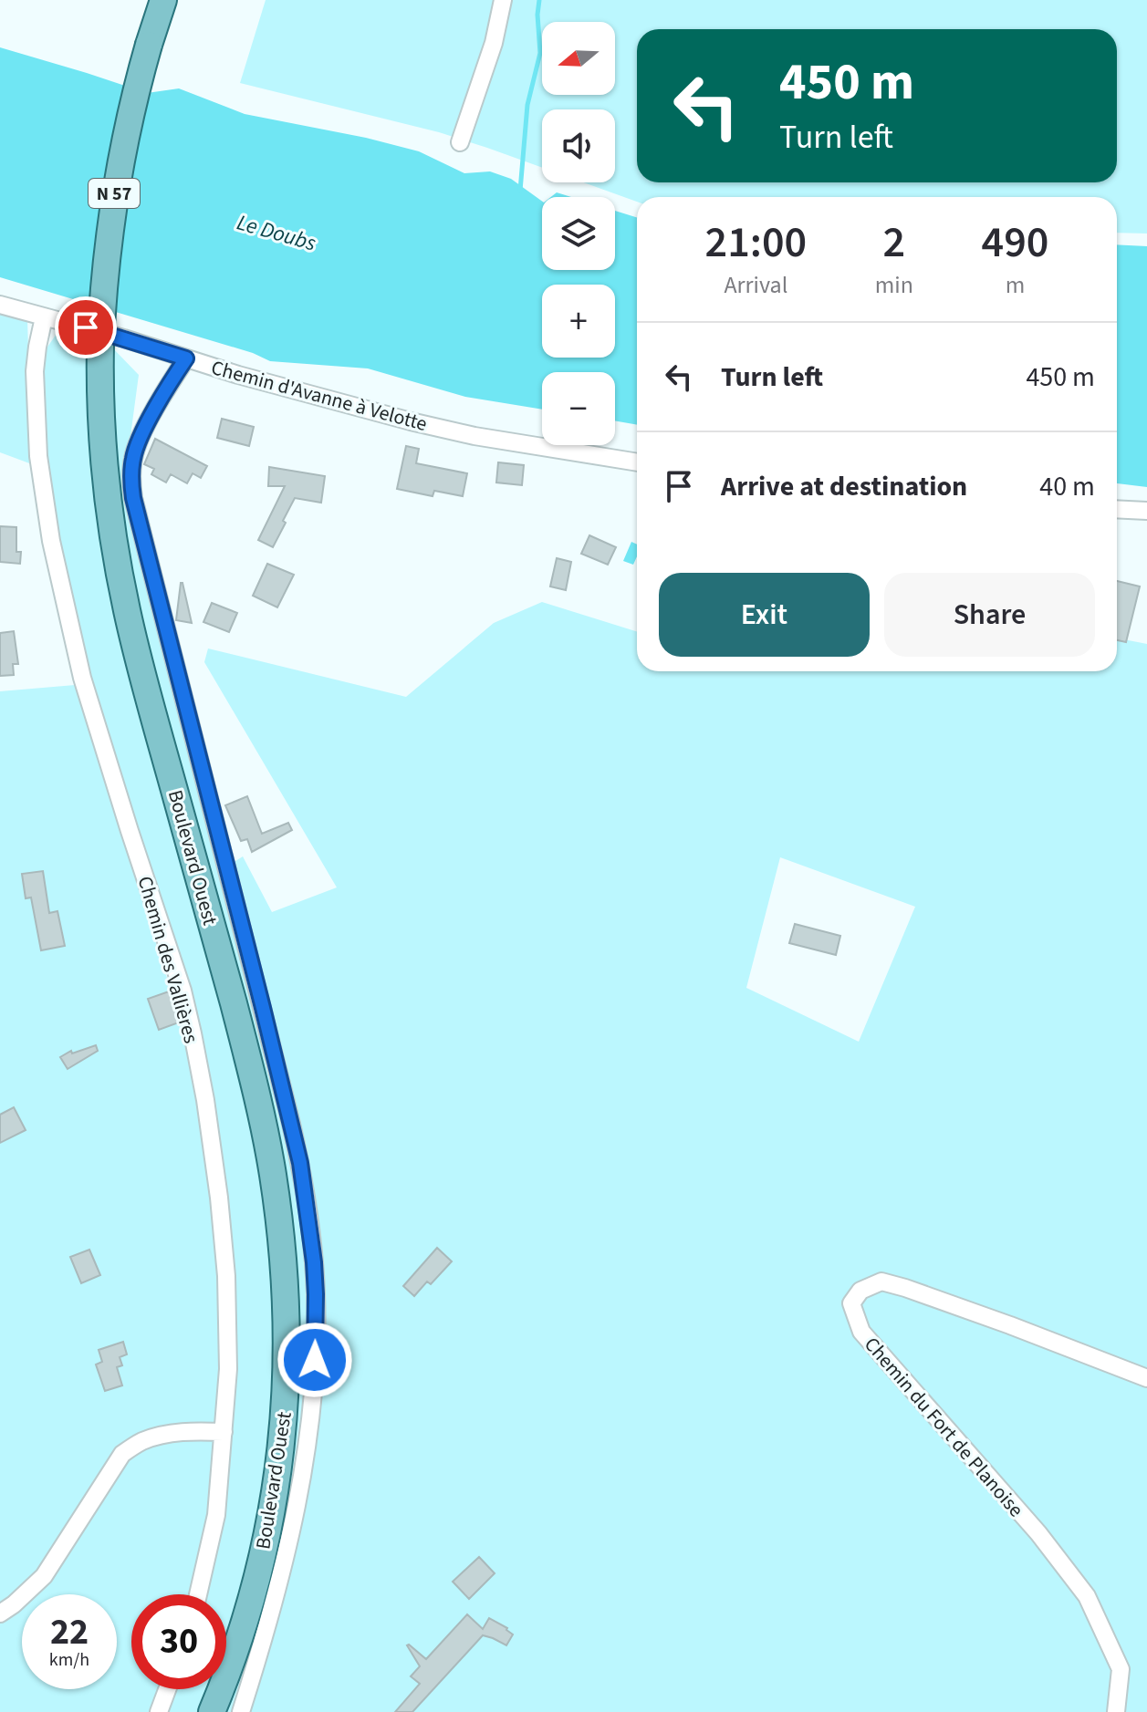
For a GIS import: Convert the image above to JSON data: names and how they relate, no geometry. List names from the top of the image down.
{
  "streets": {
    "main road": ["N 57", "Boulevard Ouest"],
    "street": ["Chemin d'Avanne à Velotte", "Chemin des Vallières", "Chemin du Fort de Planoise"]
  },
  "crossings": [
    ["Chemin d'Avanne à Velotte", "Chemin des Vallières"]
  ],
  "water": ["Le Doubs"],
  "north": "left",
  "page": {
    "map_buttons": ["+", "−"],
    "turn": ["450 m", "Turn left"],
    "eta": [
      "21:00",
      "Arrival",
      "2",
      "min",
      "490",
      "m"
    ],
    "list": [
      {
        "name": "Turn left",
        "value": "450 m"
      },
      {
        "name": "Arrive at destination",
        "value": "40 m"
      }
    ],
    "buttons": ["Exit", "Share"],
    "speed": "22 km/h",
    "limit": "30"
  }
}
